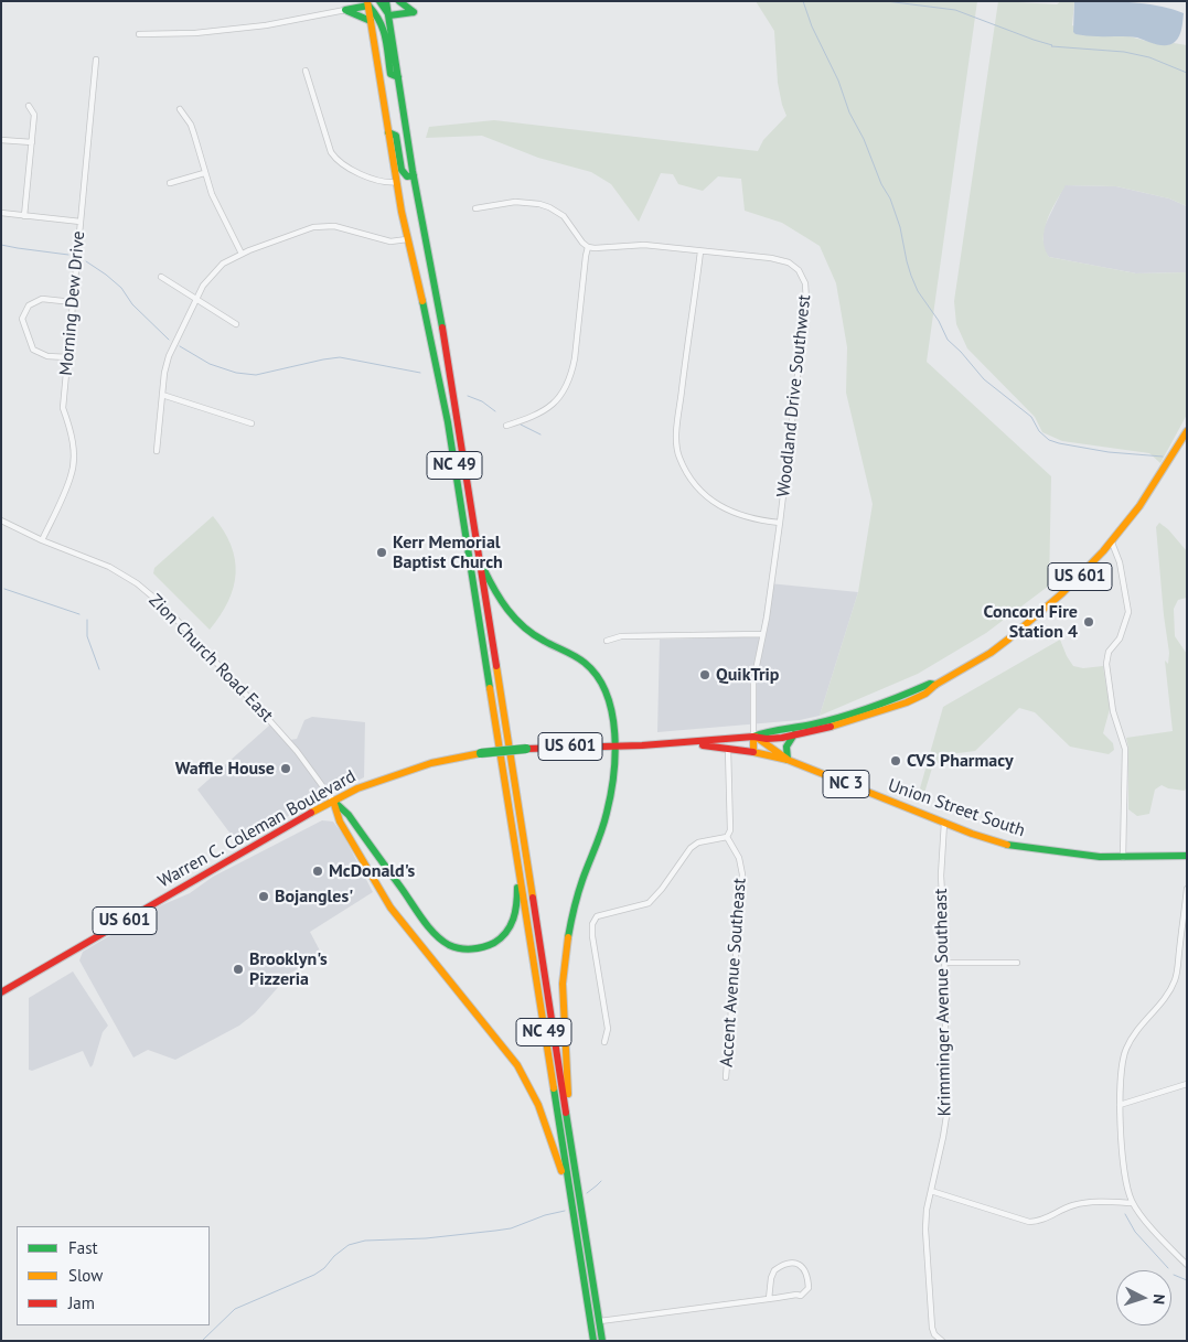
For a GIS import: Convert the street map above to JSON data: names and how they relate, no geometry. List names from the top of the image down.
{
  "streets": {
    "main road": [
      "NC 49",
      "US 601",
      "NC 3",
      "Union Street South",
      "Warren C. Coleman Boulevard"
    ],
    "street": [
      "Morning Dew Drive",
      "Woodland Drive Southwest",
      "Zion Church Road East",
      "Accent Avenue Southeast",
      "Krimminger Avenue Southeast"
    ]
  },
  "crossings": [
    ["Morning Dew Drive", "Zion Church Road East"],
    ["Woodland Drive Southwest", "Union Street South"],
    ["Woodland Drive Southwest", "Warren C. Coleman Boulevard"],
    ["Zion Church Road East", "Warren C. Coleman Boulevard"],
    ["Union Street South", "Warren C. Coleman Boulevard"],
    ["Union Street South", "Krimminger Avenue Southeast"]
  ],
  "places": [
    "Kerr Memorial Baptist Church",
    "Concord Fire Station 4",
    "QuikTrip",
    "CVS Pharmacy",
    "Waffle House",
    "McDonald's",
    "Bojangles'",
    "Brooklyn's Pizzeria"
  ],
  "legend": ["Fast", "Slow", "Jam"],
  "north": "right"
}
